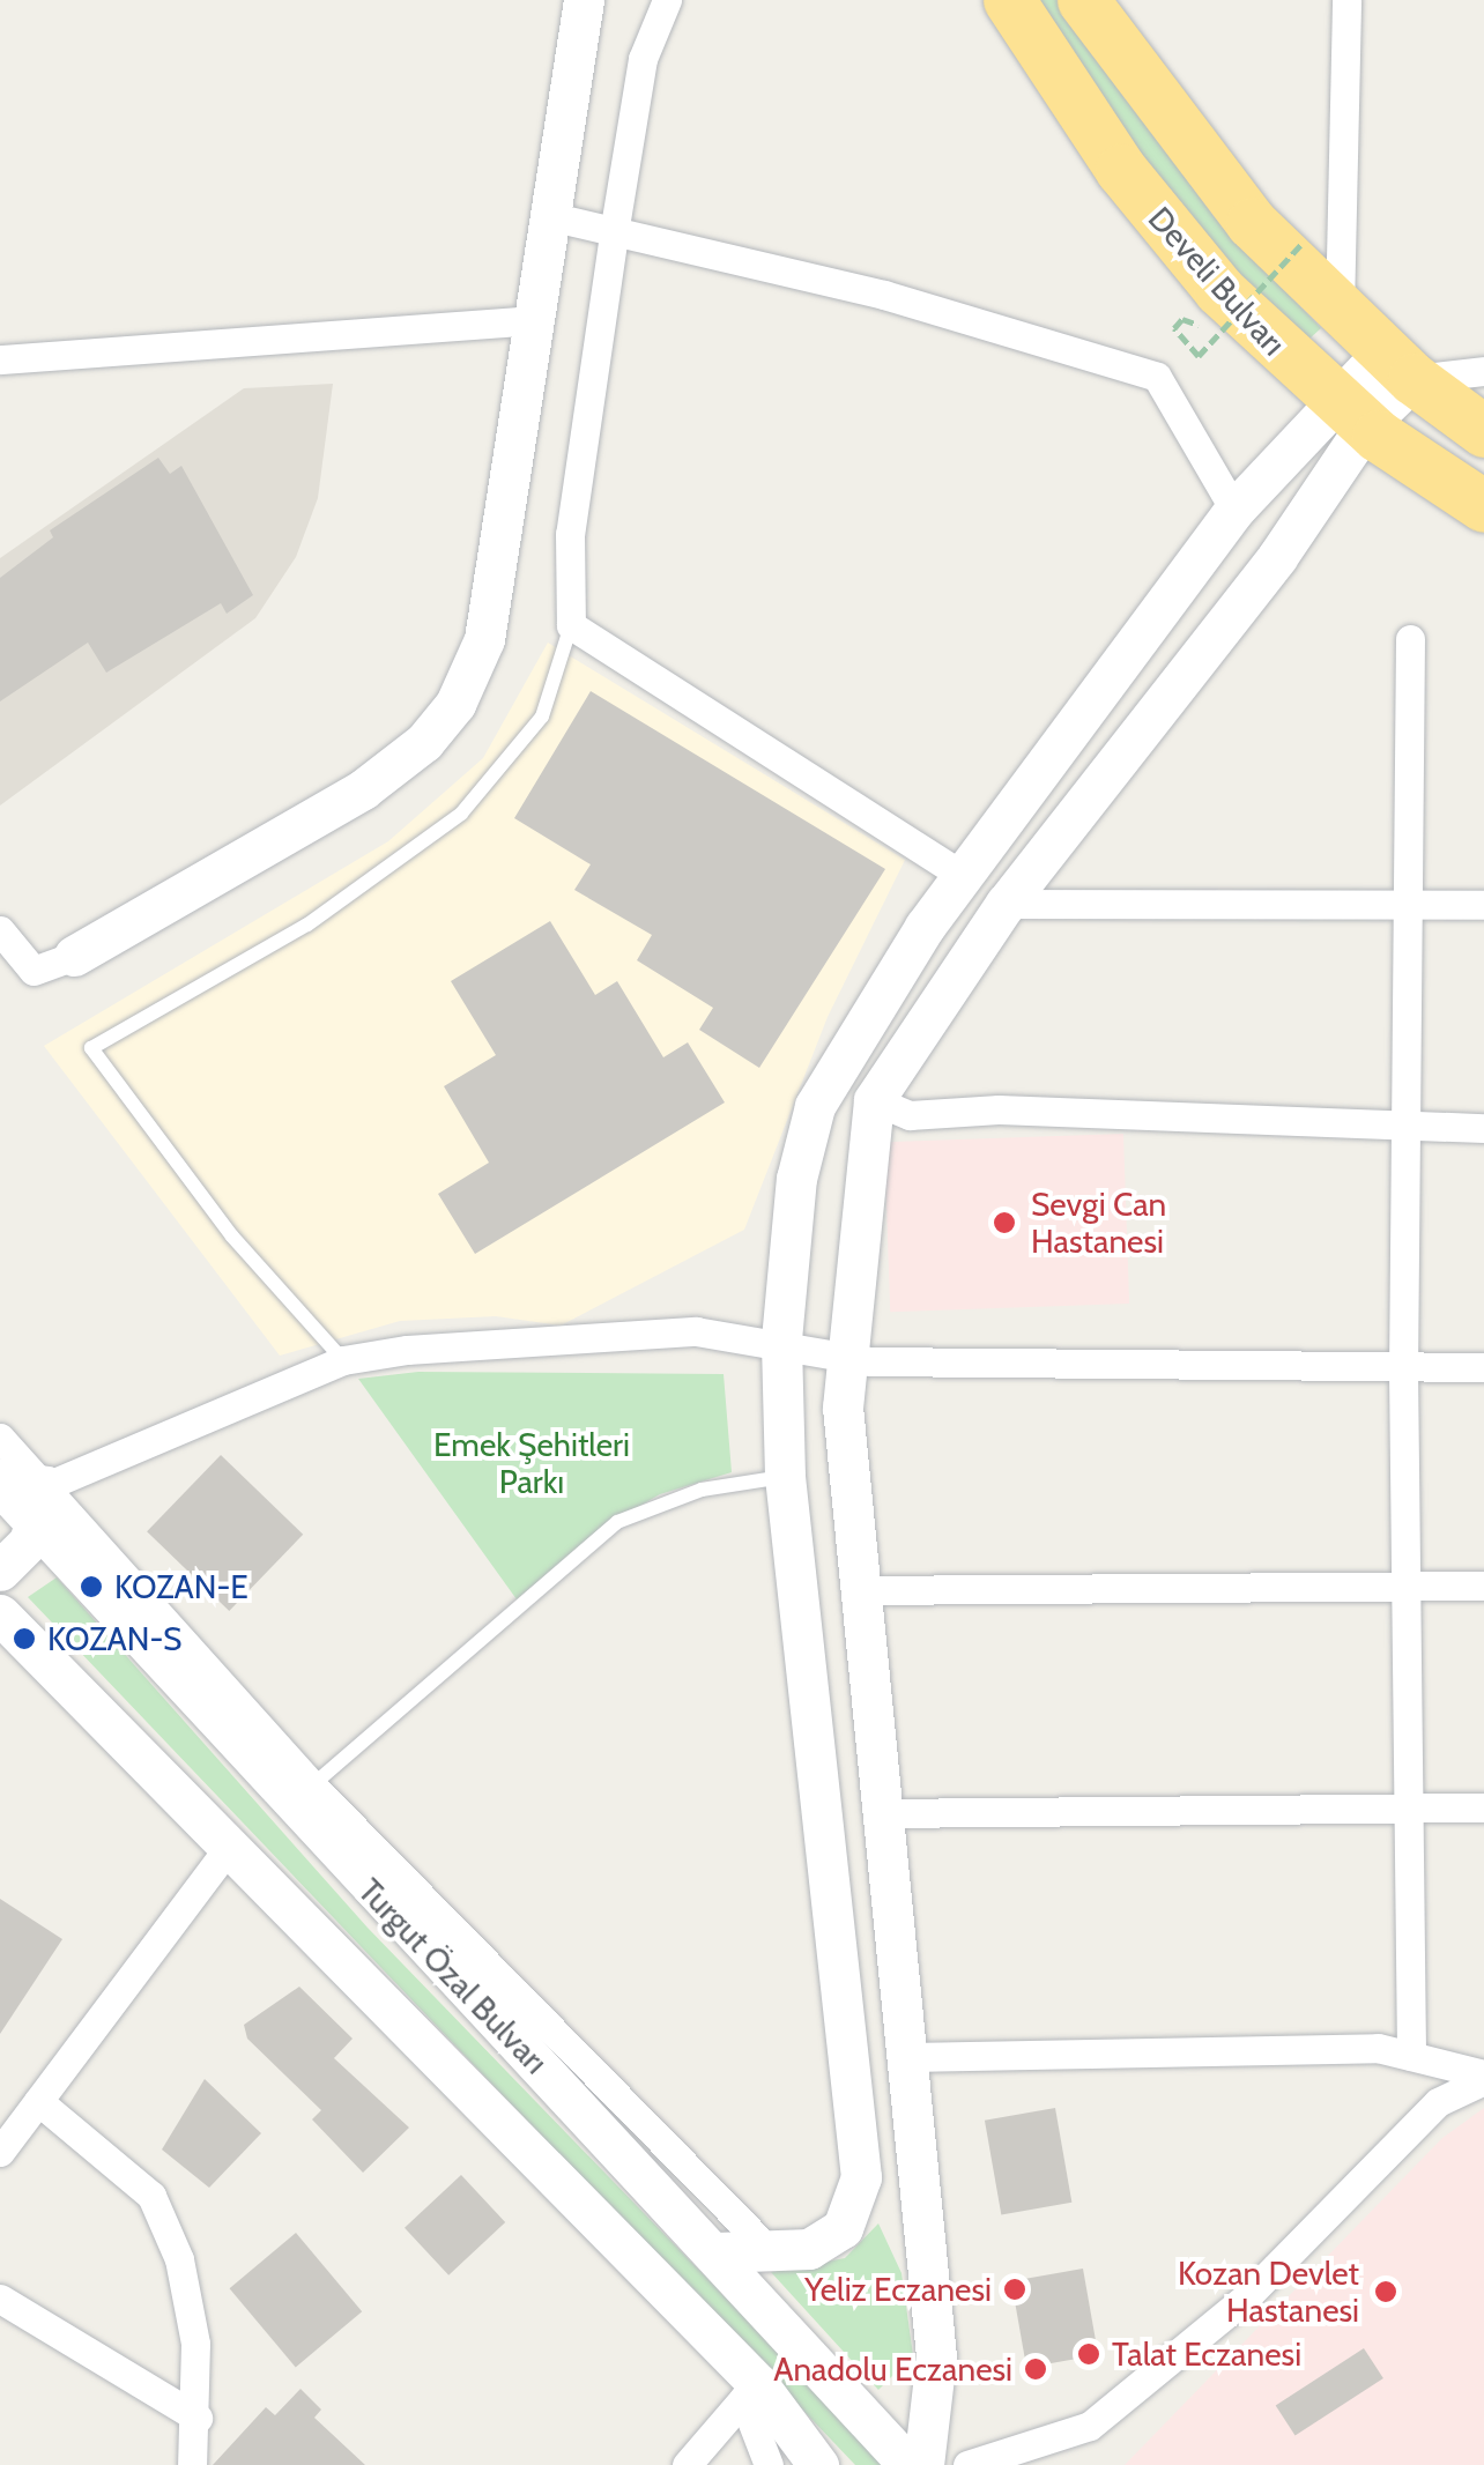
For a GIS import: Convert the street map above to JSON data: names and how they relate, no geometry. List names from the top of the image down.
{
  "streets": {
    "highway": ["Develi Bulvarı"],
    "street": ["Turgut Özal Bulvarı"]
  },
  "parks": ["Emek Şehitleri Parkı"],
  "places": [
    "Sevgi Can Hastanesi",
    "KOZAN-E",
    "KOZAN-S",
    "Yeliz Eczanesi",
    "Kozan Devlet Hastanesi",
    "Talat Eczanesi",
    "Anadolu Eczanesi"
  ]
}
